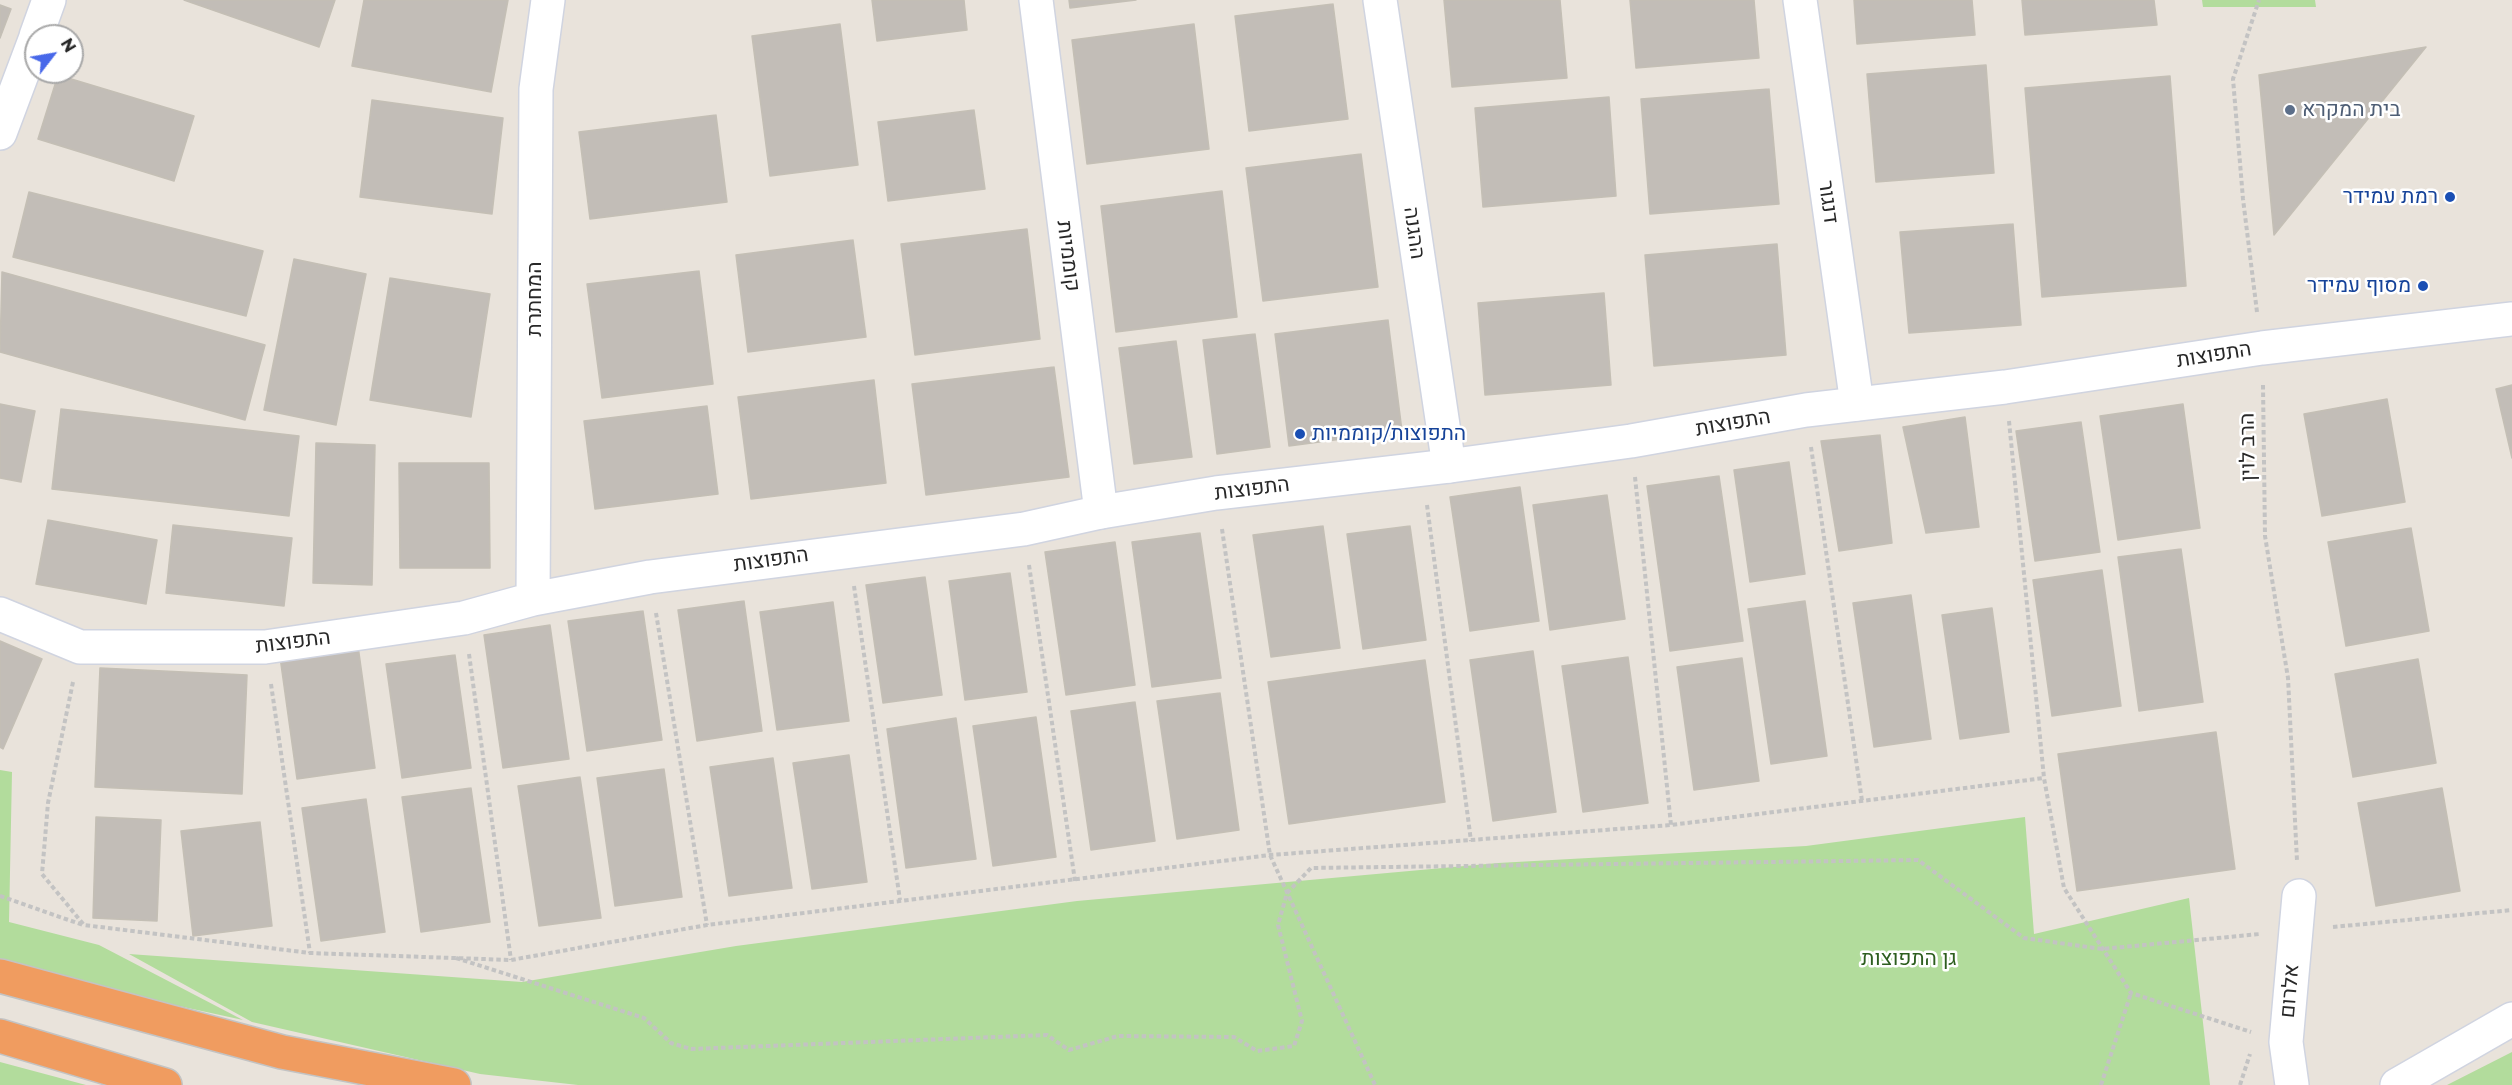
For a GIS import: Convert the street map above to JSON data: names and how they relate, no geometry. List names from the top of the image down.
{
  "streets": {
    "street": [
      "דנגור",
      "ההגנה",
      "קוממיות",
      "המחתרת",
      "התפוצות",
      "אלרום"
    ],
    "path": ["הרב לוין"]
  },
  "crossings": [
    ["דנגור", "התפוצות"],
    ["ההגנה", "התפוצות"],
    ["קוממיות", "התפוצות"],
    ["המחתרת", "התפוצות"],
    ["התפוצות", "הרב לוין"],
    ["הרב לוין", "אלרום"]
  ],
  "parks": ["גן התפוצות"],
  "places": [
    "בית המקרא",
    "רמת עמידר",
    "מסוף עמידר",
    "התפוצות/קוממיות"
  ],
  "north": "top right"
}
